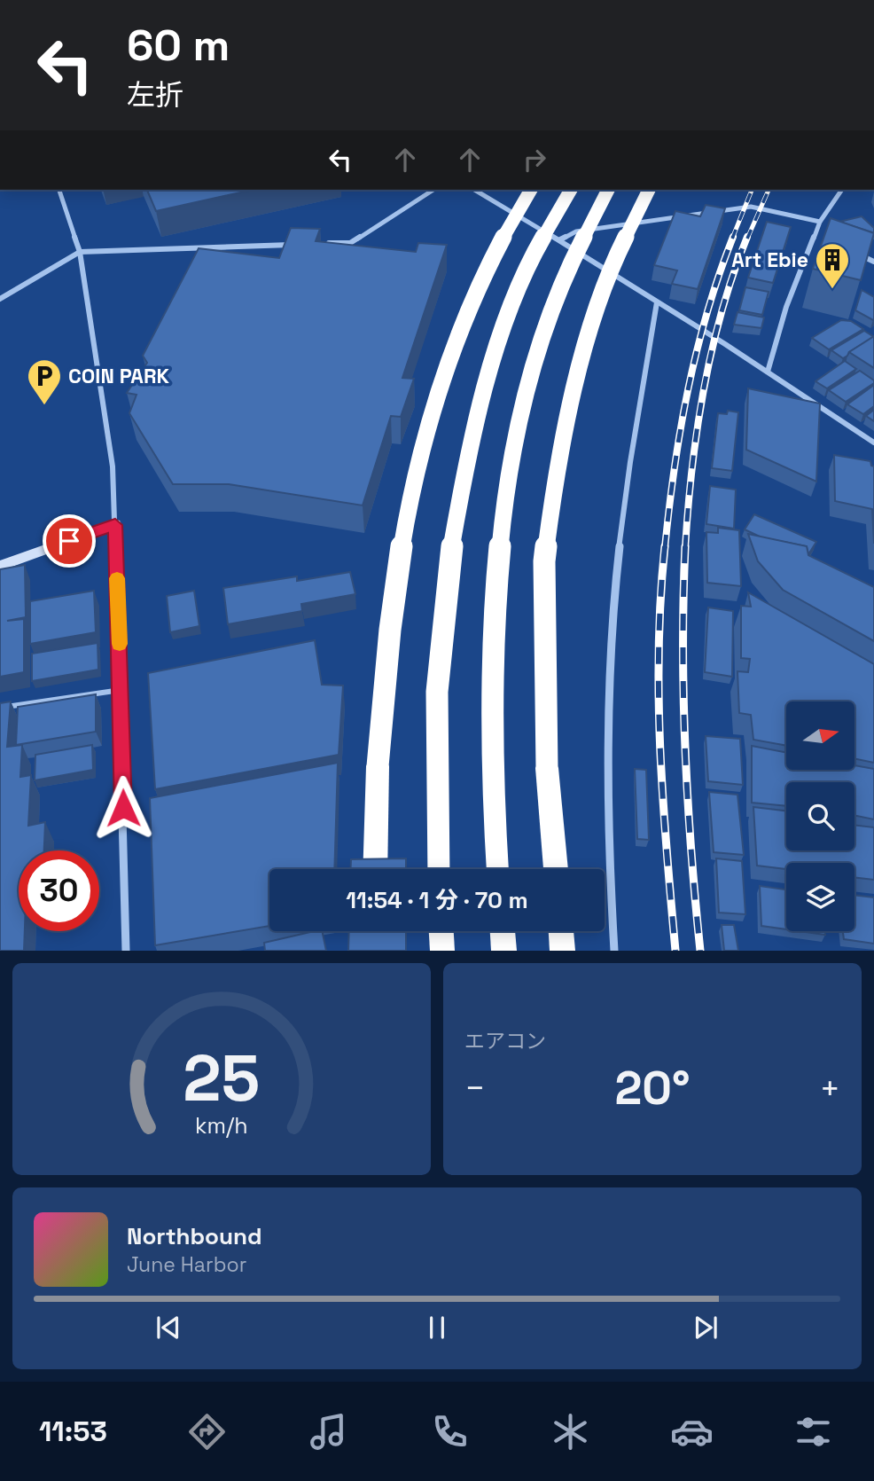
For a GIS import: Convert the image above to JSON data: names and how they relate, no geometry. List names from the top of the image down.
{
  "places": {
    "building": ["Art Ebie"],
    "parking": ["COIN PARK"]
  },
  "north": "right",
  "page": {
    "turn": ["60 m", "左折"],
    "limit": "30",
    "trip": "11:54 · 1 分 · 70 m",
    "tile": "エアコン",
    "heat": ["−", "20°", "+"],
    "song": ["Northbound", "June Harbor"],
    "tabs": "11:53",
    "gauge": ["25", "km/h"]
  }
}
